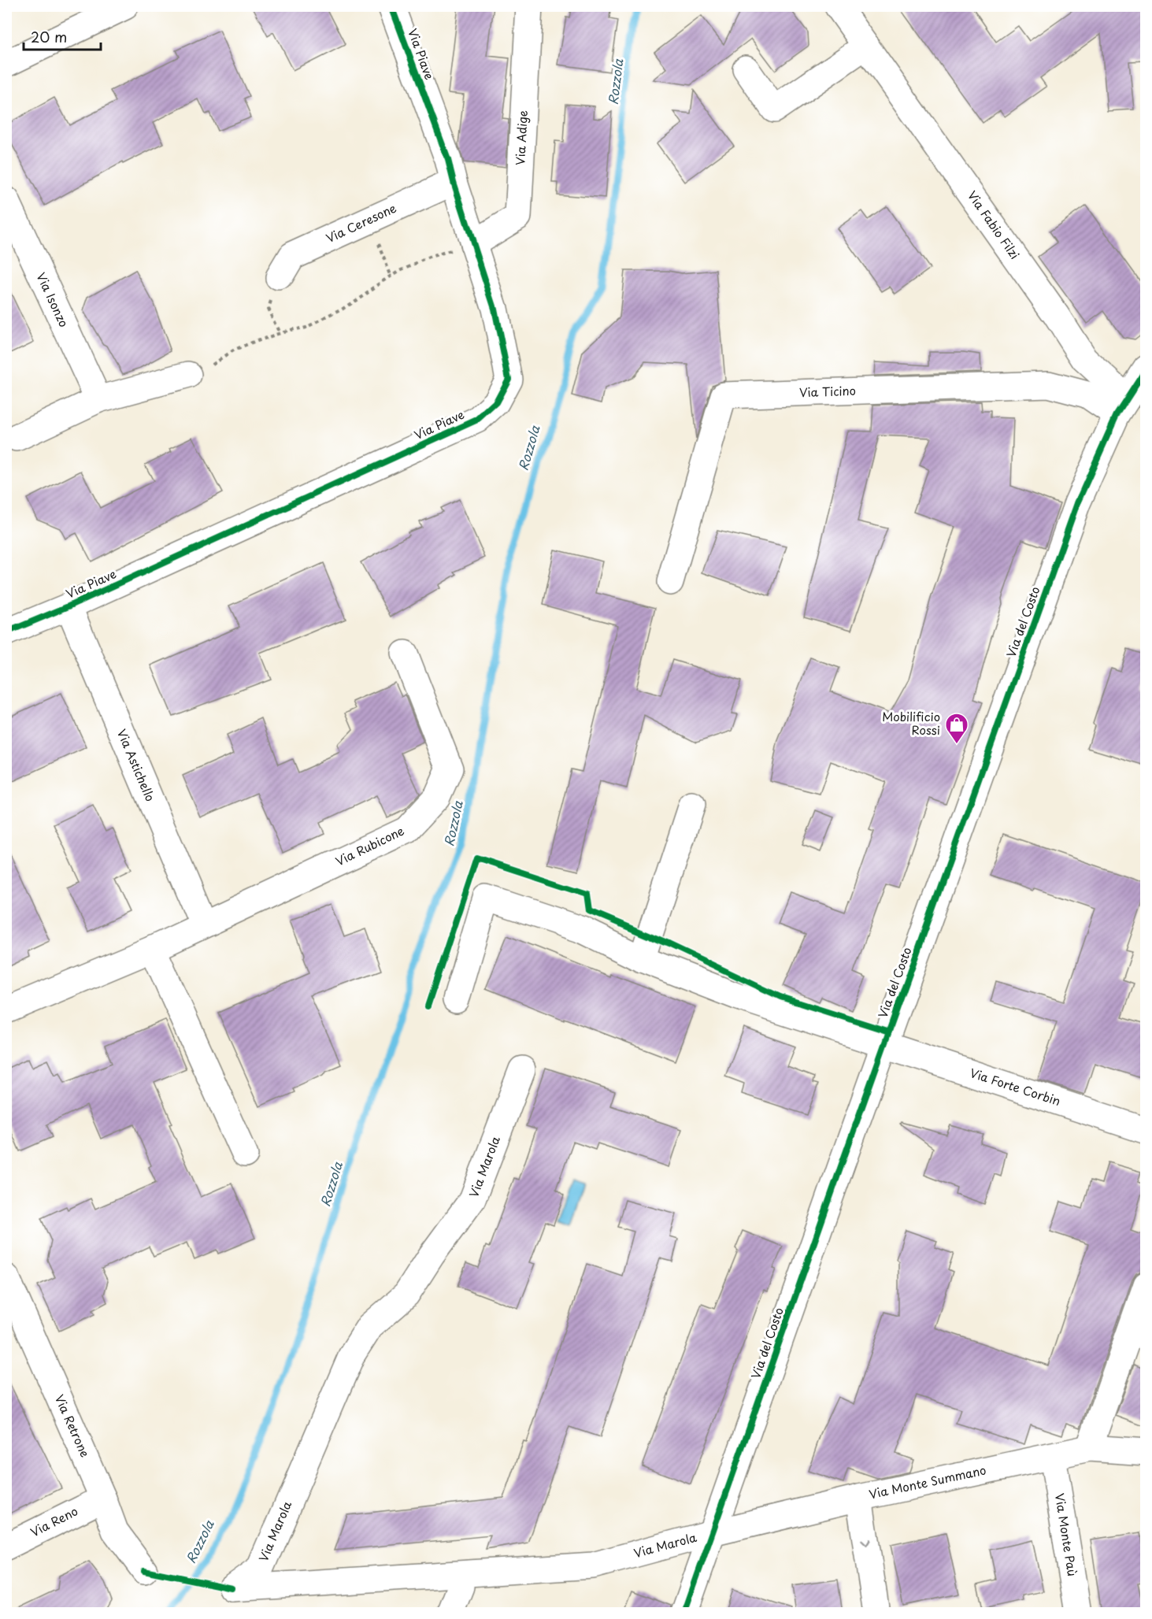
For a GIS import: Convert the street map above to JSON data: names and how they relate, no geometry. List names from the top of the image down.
{
  "streets": {
    "street": [
      "Via Piave",
      "Via Adige",
      "Via Ceresone",
      "Via Fabio Filzi",
      "Via Isonzo",
      "Via Ticino",
      "Via del Costo",
      "Via Astichello",
      "Via Rubicone",
      "Via Forte Corbin",
      "Via Marola",
      "Via Retrone",
      "Via Monte Summano",
      "Via Reno",
      "Via Monte Paù"
    ]
  },
  "crossings": [
    ["Via Piave", "Via Adige"],
    ["Via Piave", "Via Ceresone"],
    ["Via Piave", "Via Astichello"],
    ["Via Fabio Filzi", "Via Ticino"],
    ["Via Fabio Filzi", "Via del Costo"],
    ["Via Ticino", "Via del Costo"],
    ["Via del Costo", "Via Forte Corbin"],
    ["Via del Costo", "Via Marola"],
    ["Via del Costo", "Via Monte Summano"],
    ["Via Astichello", "Via Rubicone"],
    ["Via Marola", "Via Monte Summano"],
    ["Via Retrone", "Via Reno"],
    ["Via Monte Summano", "Via Monte Paù"]
  ],
  "water": ["Rozzola"],
  "places": {
    "shop": ["Mobilificio Rossi"]
  },
  "scale_bar": "20 m"
}
